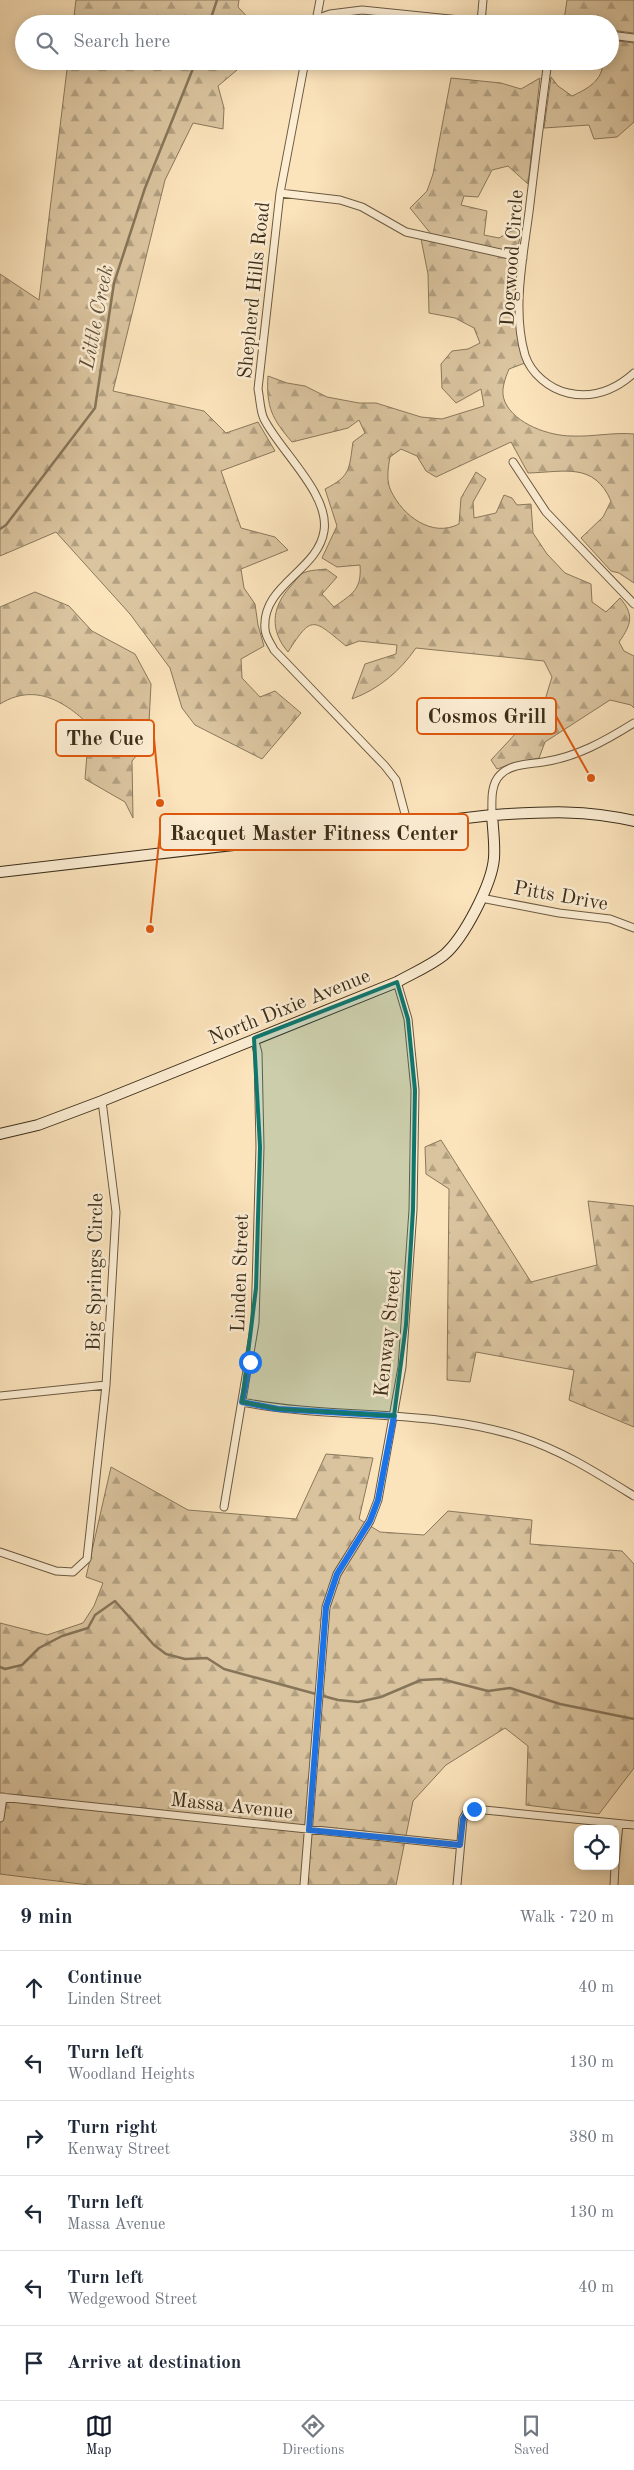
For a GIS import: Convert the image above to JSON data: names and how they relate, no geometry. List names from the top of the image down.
{
  "streets": {
    "main road": ["North Dixie Avenue"],
    "street": [
      "Dogwood Circle",
      "Shepherd Hills Road",
      "Pitts Drive",
      "Big Springs Circle",
      "Linden Street",
      "Kenway Street",
      "Massa Avenue"
    ]
  },
  "crossings": [
    ["Pitts Drive", "North Dixie Avenue"],
    ["North Dixie Avenue", "Big Springs Circle"],
    ["North Dixie Avenue", "Linden Street"],
    ["North Dixie Avenue", "Kenway Street"],
    ["Kenway Street", "Massa Avenue"]
  ],
  "water": ["Little Creek"],
  "places": ["Cosmos Grill", "The Cue", "Racquet Master Fitness Center"],
  "page": {
    "search": "Search here",
    "heading": ["9 min", "Walk · 720 m"],
    "list": [
      ["Continue", "Linden Street", "40 m"],
      ["Turn left", "Woodland Heights", "130 m"],
      ["Turn right", "Kenway Street", "380 m"],
      ["Turn left", "Massa Avenue", "130 m"],
      ["Turn left", "Wedgewood Street", "40 m"],
      "Arrive at destination"
    ],
    "nav": ["Map", "Directions", "Saved"]
  }
}
